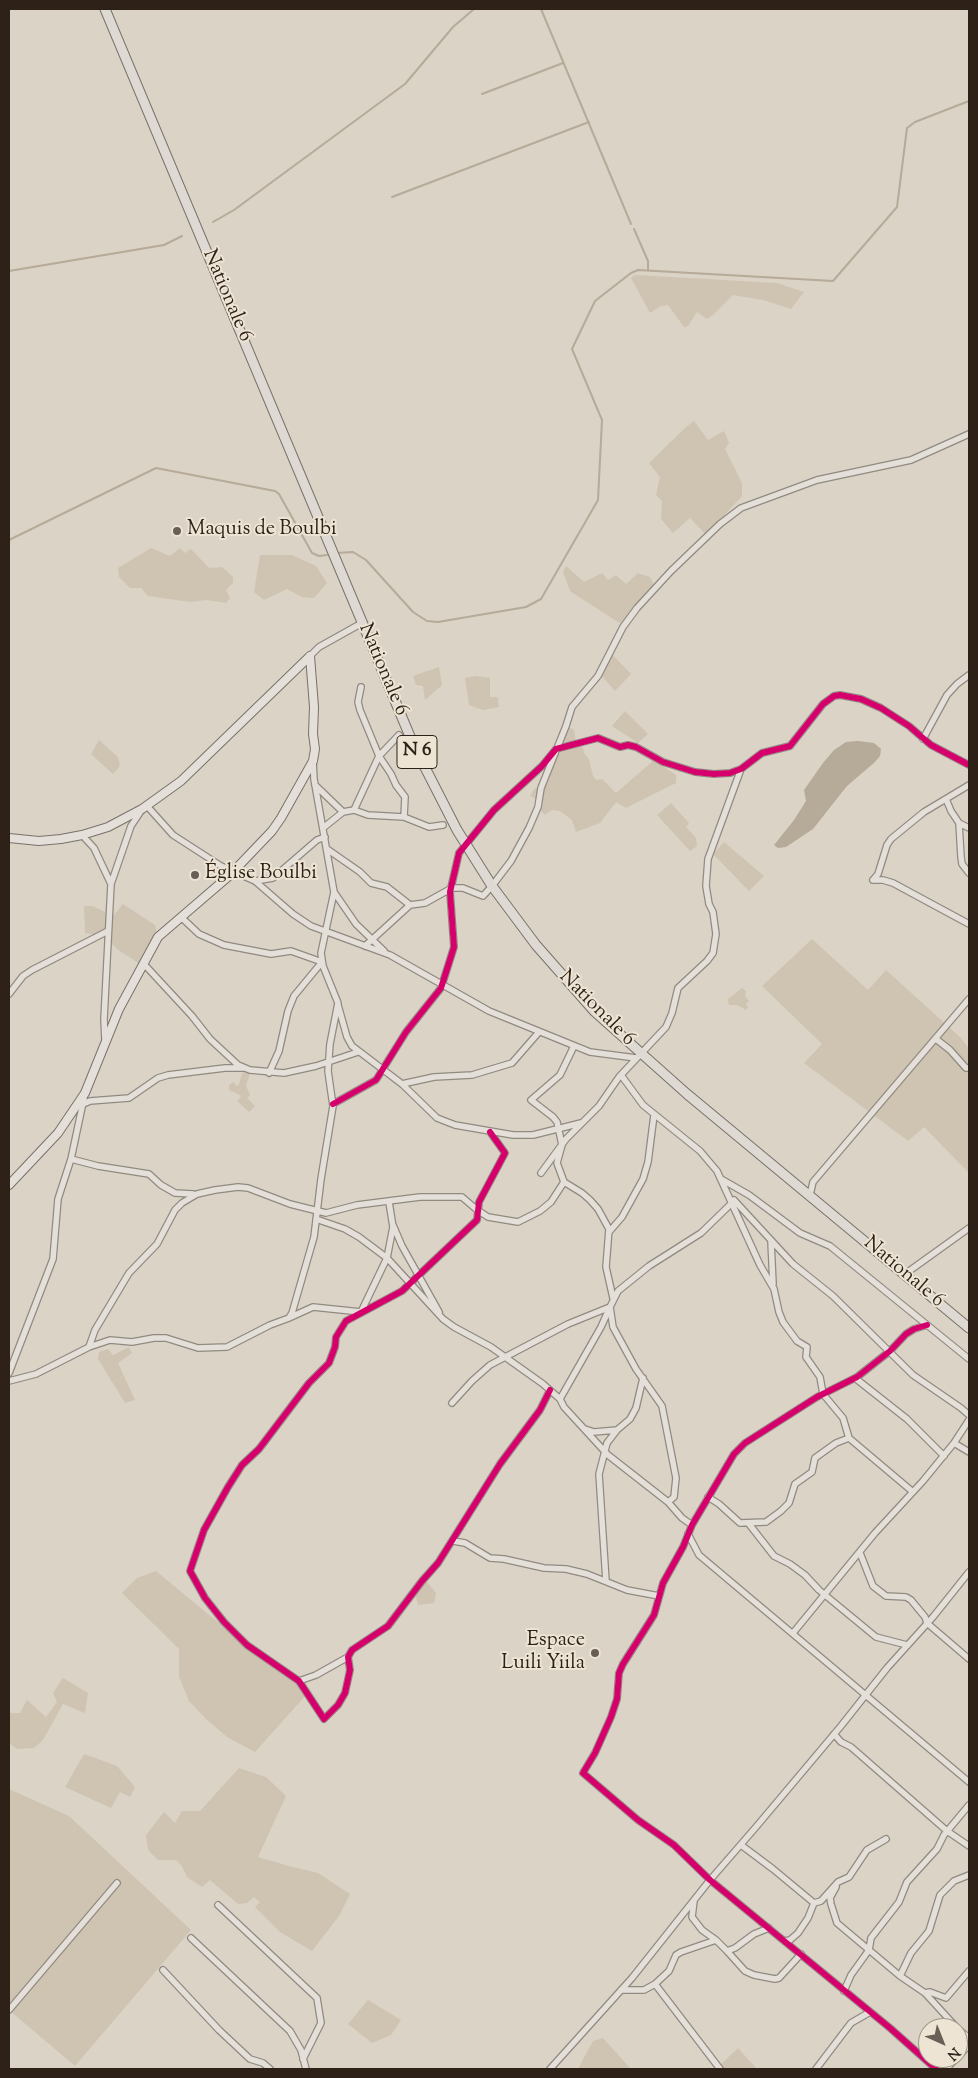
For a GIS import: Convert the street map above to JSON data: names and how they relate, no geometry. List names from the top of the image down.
{
  "streets": {
    "main road": ["Nationale 6", "N 6"]
  },
  "places": ["Maquis de Boulbi", "Église Boulbi", "Espace Luili Yiila"],
  "north": "bottom right"
}
